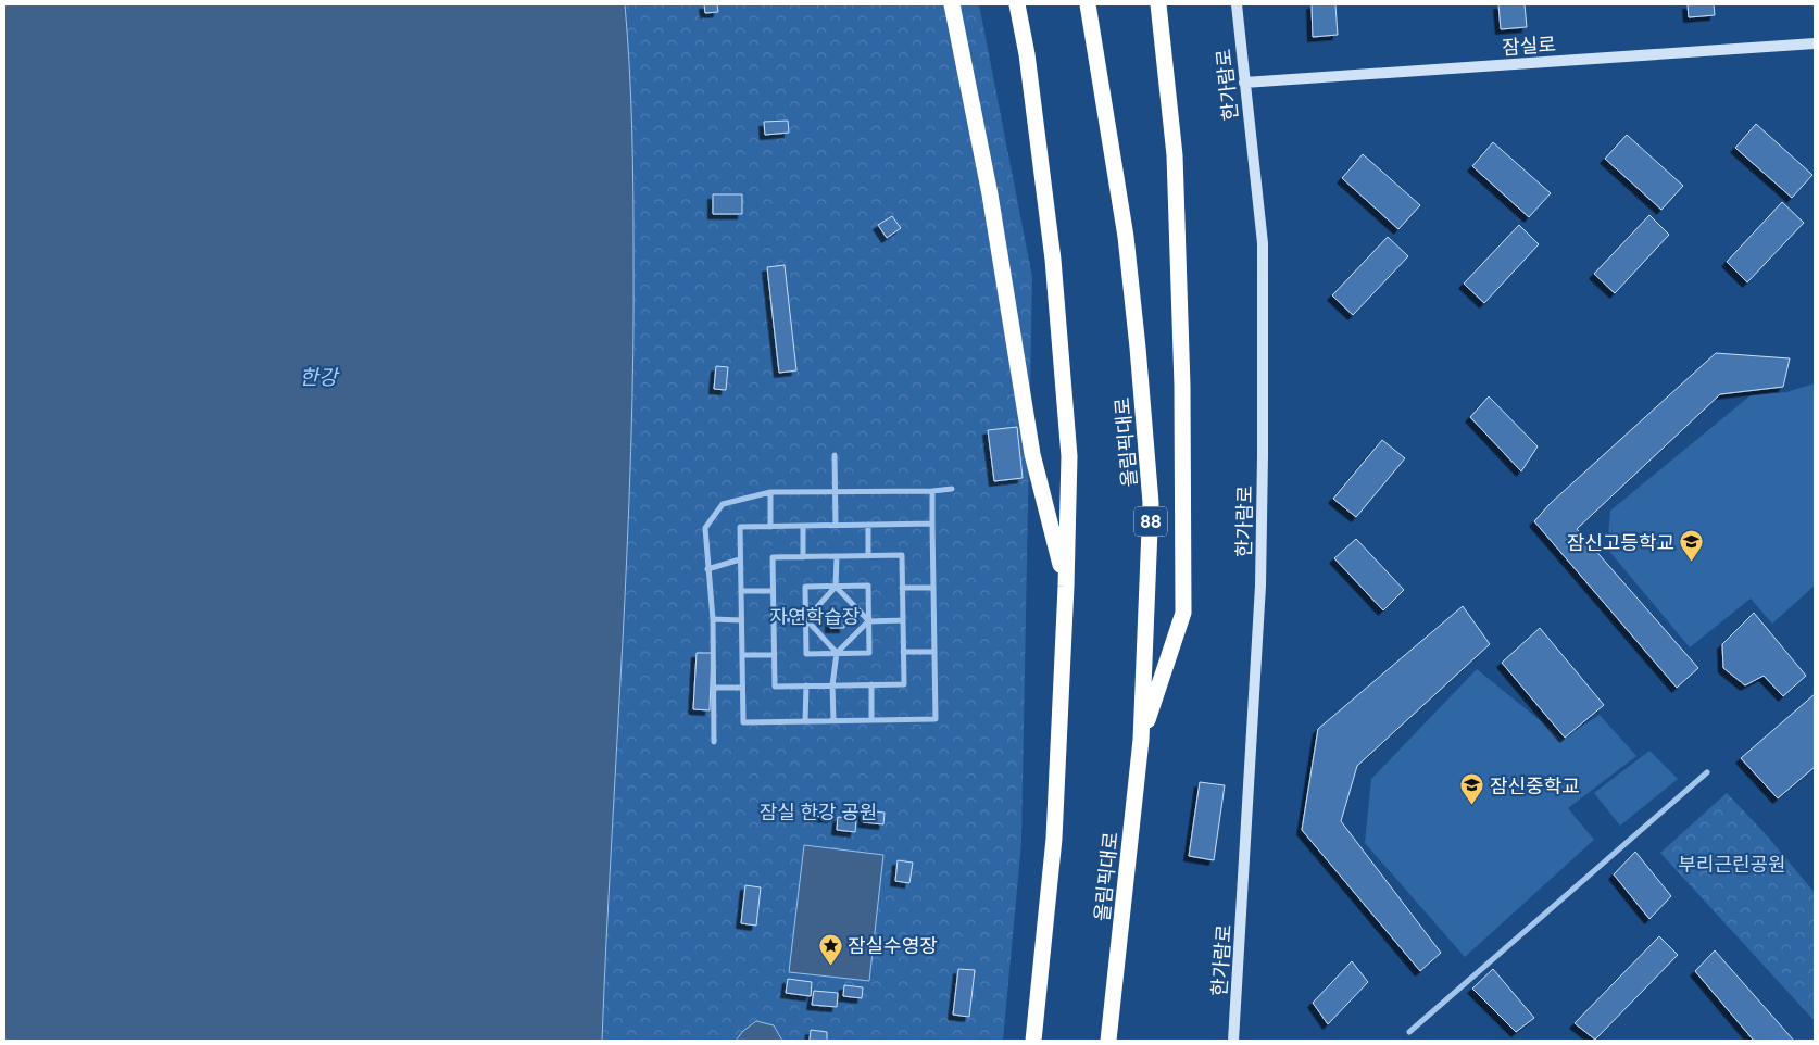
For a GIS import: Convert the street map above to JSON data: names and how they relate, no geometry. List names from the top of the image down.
{
  "streets": {
    "highway": ["올림픽대로", "88"],
    "street": ["잠실로", "한가람로"]
  },
  "crossings": [
    ["잠실로", "한가람로"]
  ],
  "water": ["한강"],
  "parks": ["자연학습장", "잠실 한강 공원", "부리근린공원"],
  "places": {
    "school or university": ["잠신고등학교", "잠신중학교"],
    "place": ["잠실수영장"]
  }
}
